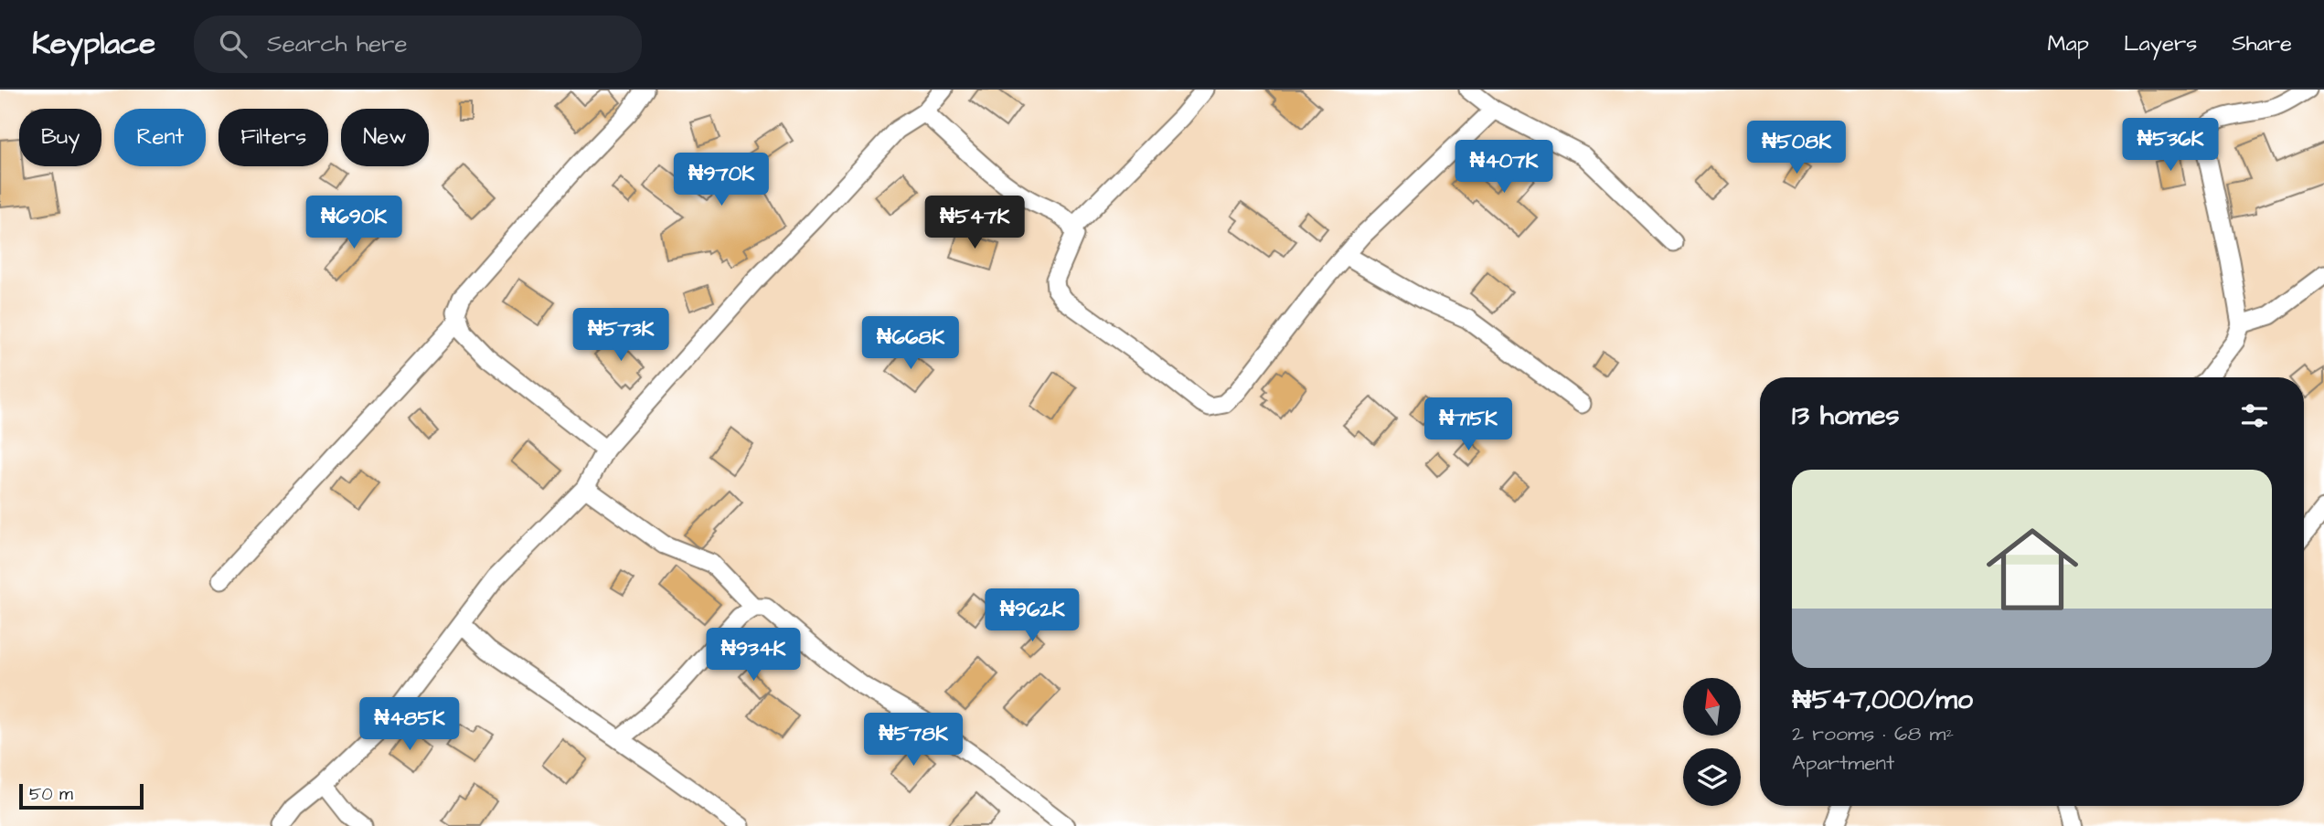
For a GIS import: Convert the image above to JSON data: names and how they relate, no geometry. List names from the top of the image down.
{
  "scale_bar": "50 m",
  "north": "top",
  "page": {
    "header": "Keyplace",
    "search": "Search here",
    "nav": ["Map", "Layers", "Share"],
    "chip": [
      "Buy",
      "Rent",
      "Filters",
      "New"
    ],
    "price": [
      "₦536K",
      "₦508K",
      "₦407K",
      "₦970K",
      "₦690K",
      "₦547K",
      "₦573K",
      "₦668K",
      "₦715K",
      "₦962K",
      "₦934K",
      "₦485K",
      "₦578K"
    ],
    "heading": "13 homes",
    "list": [
      {
        "name": "₦547,000/mo",
        "note": "2 rooms · 68 m² · Apartment"
      }
    ],
    "scale": "50 m"
  }
}
